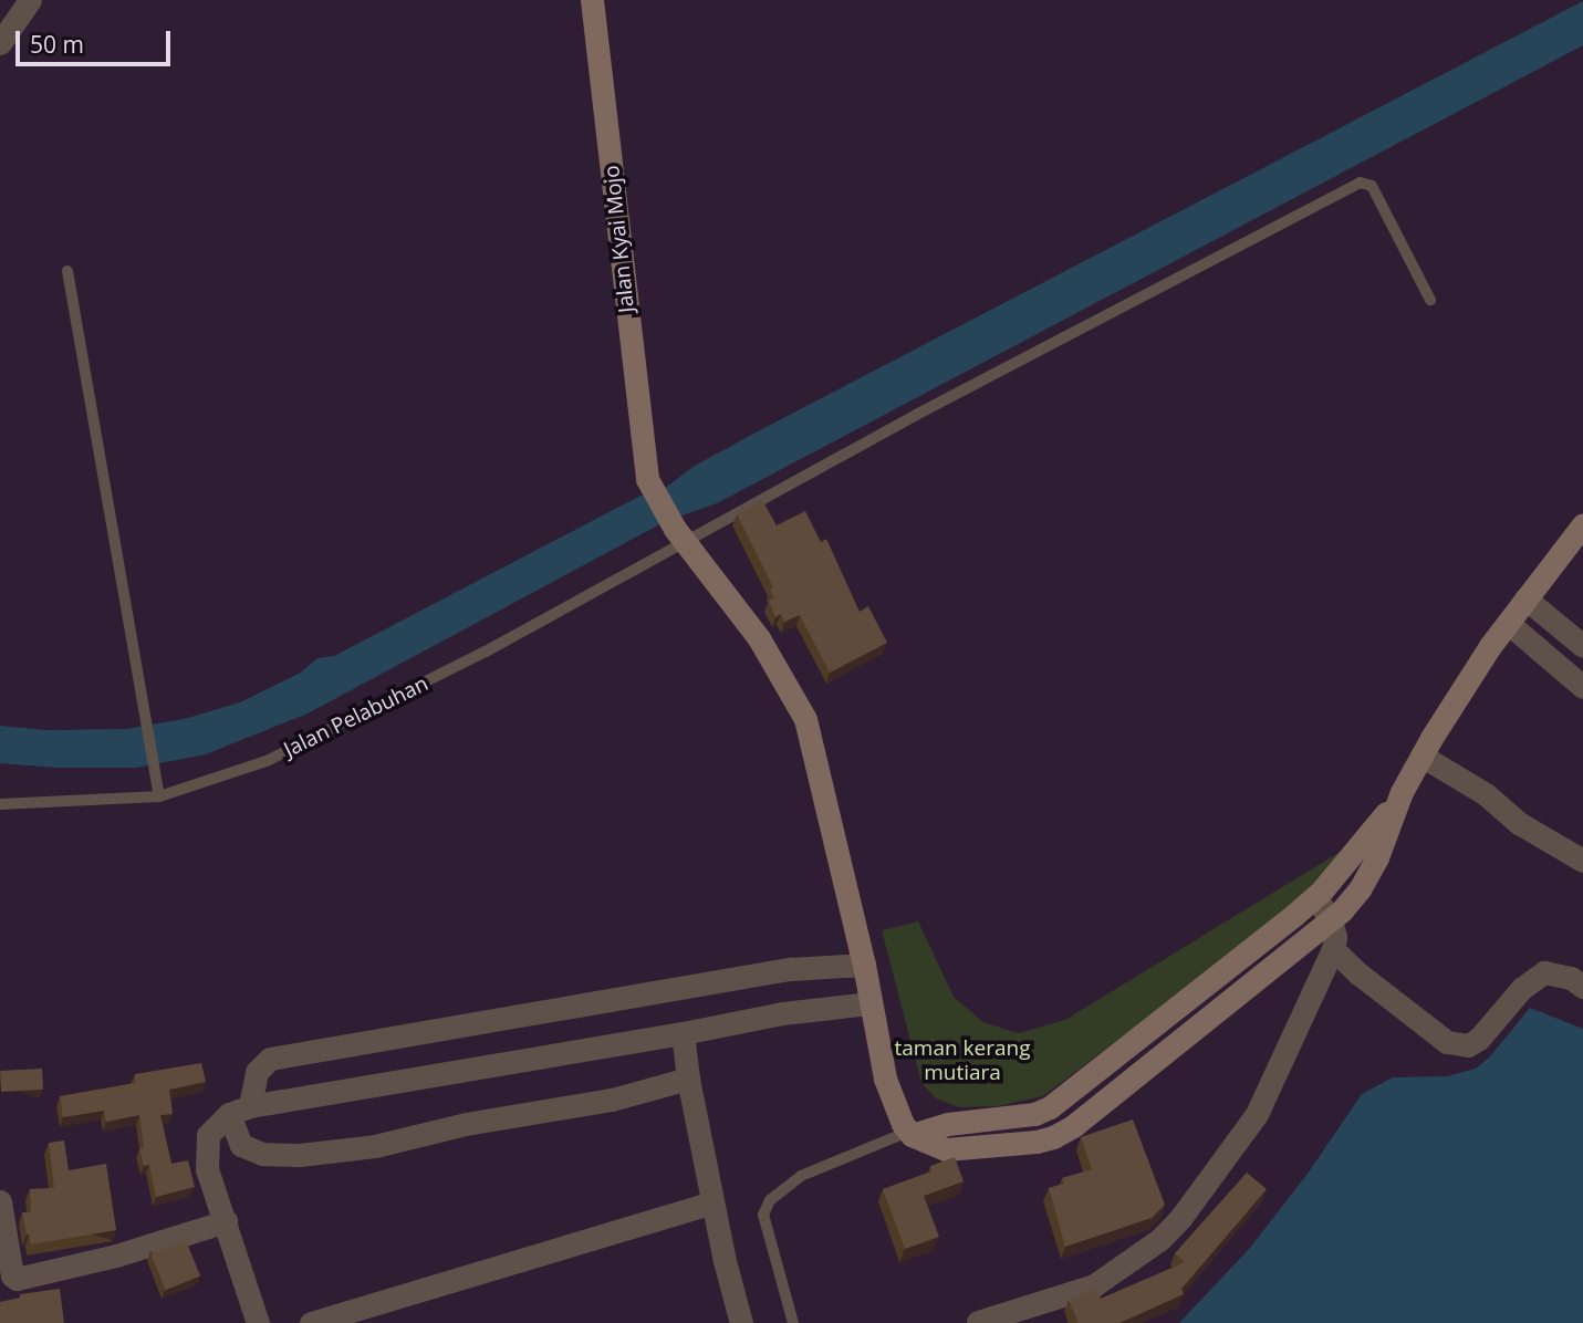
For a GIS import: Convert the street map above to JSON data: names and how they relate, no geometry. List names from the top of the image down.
{
  "streets": {
    "main road": ["Jalan Kyai Mojo"],
    "lane": ["Jalan Pelabuhan"]
  },
  "crossings": [
    ["Jalan Kyai Mojo", "Jalan Pelabuhan"]
  ],
  "parks": ["taman kerang mutiara"],
  "scale_bar": "50 m"
}
